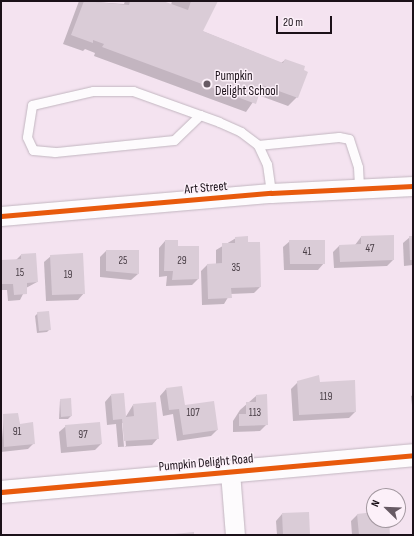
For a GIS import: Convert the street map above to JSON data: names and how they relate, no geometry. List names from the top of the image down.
{
  "streets": {
    "street": ["Art Street", "Pumpkin Delight Road"]
  },
  "places": ["Pumpkin Delight School"],
  "house_numbers": [
    "47",
    "41",
    "25",
    "29",
    "35",
    "15",
    "19",
    "119",
    "107",
    "113",
    "91",
    "97"
  ],
  "scale_bar": "20 m",
  "north": "top left"
}
